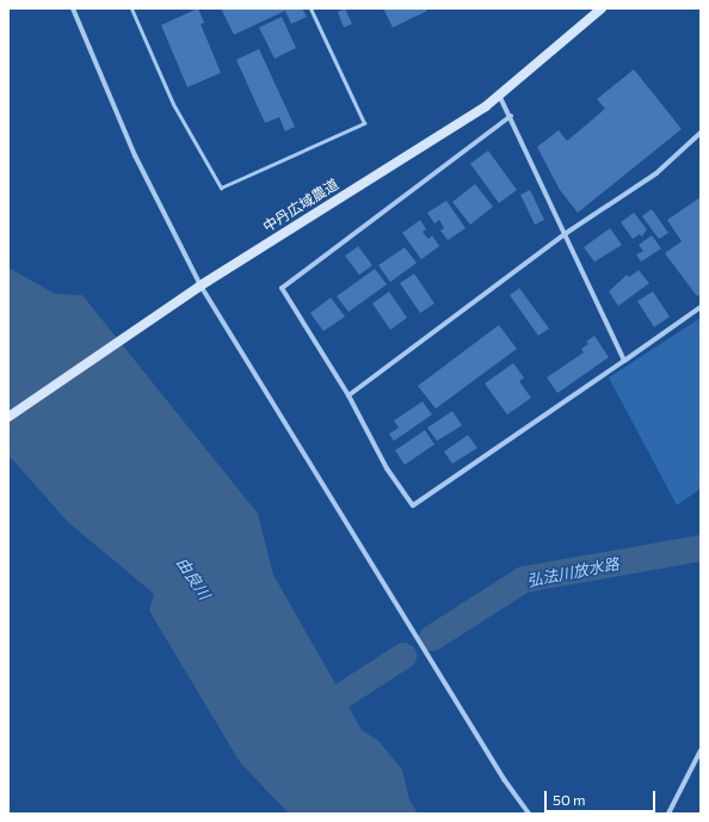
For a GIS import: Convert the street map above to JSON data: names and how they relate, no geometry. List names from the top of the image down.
{
  "streets": {
    "street": ["中丹広域農道"]
  },
  "water": ["弘法川放水路", "由良川"],
  "scale_bar": "50 m"
}
